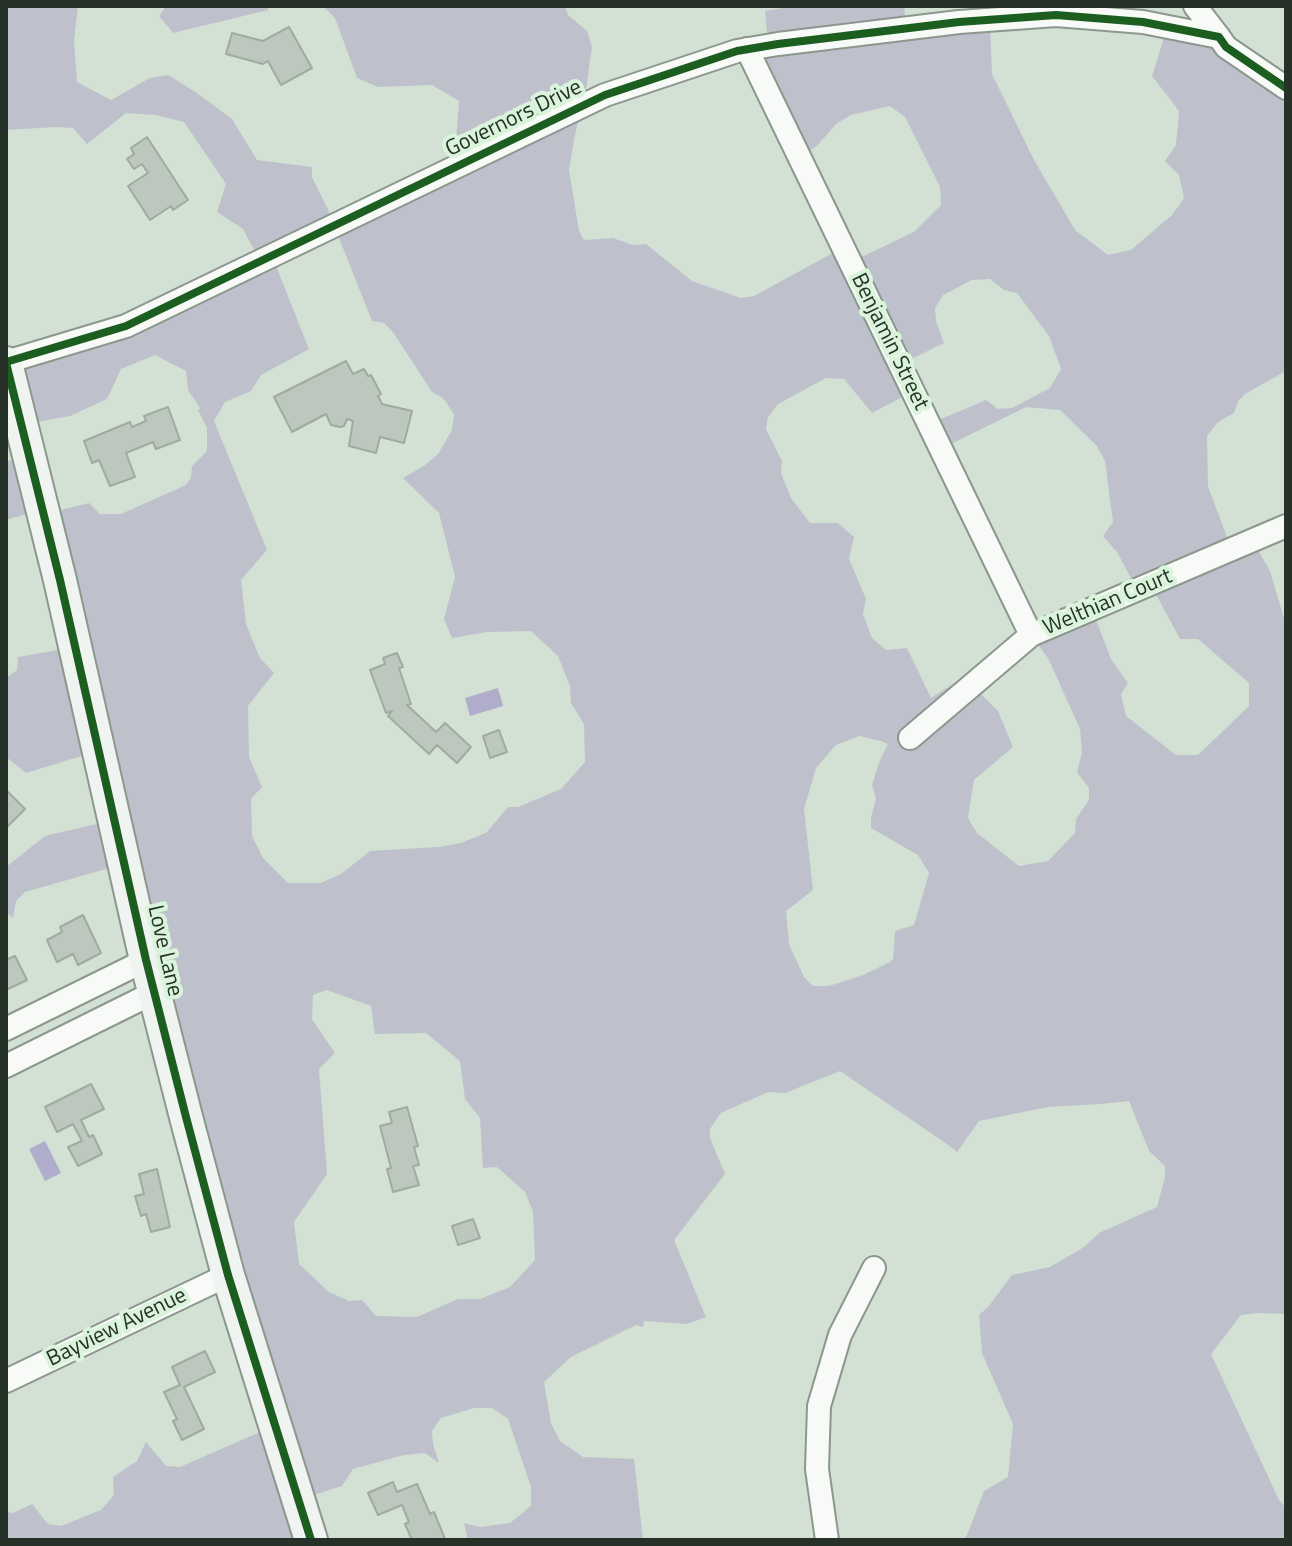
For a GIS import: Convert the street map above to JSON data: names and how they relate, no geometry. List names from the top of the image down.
{
  "streets": {
    "street": [
      "Governors Drive",
      "Benjamin Street",
      "Welthian Court",
      "Love Lane",
      "Bayview Avenue"
    ]
  },
  "crossings": [
    ["Governors Drive", "Benjamin Street"],
    ["Governors Drive", "Love Lane"],
    ["Benjamin Street", "Welthian Court"],
    ["Love Lane", "Bayview Avenue"]
  ]
}
